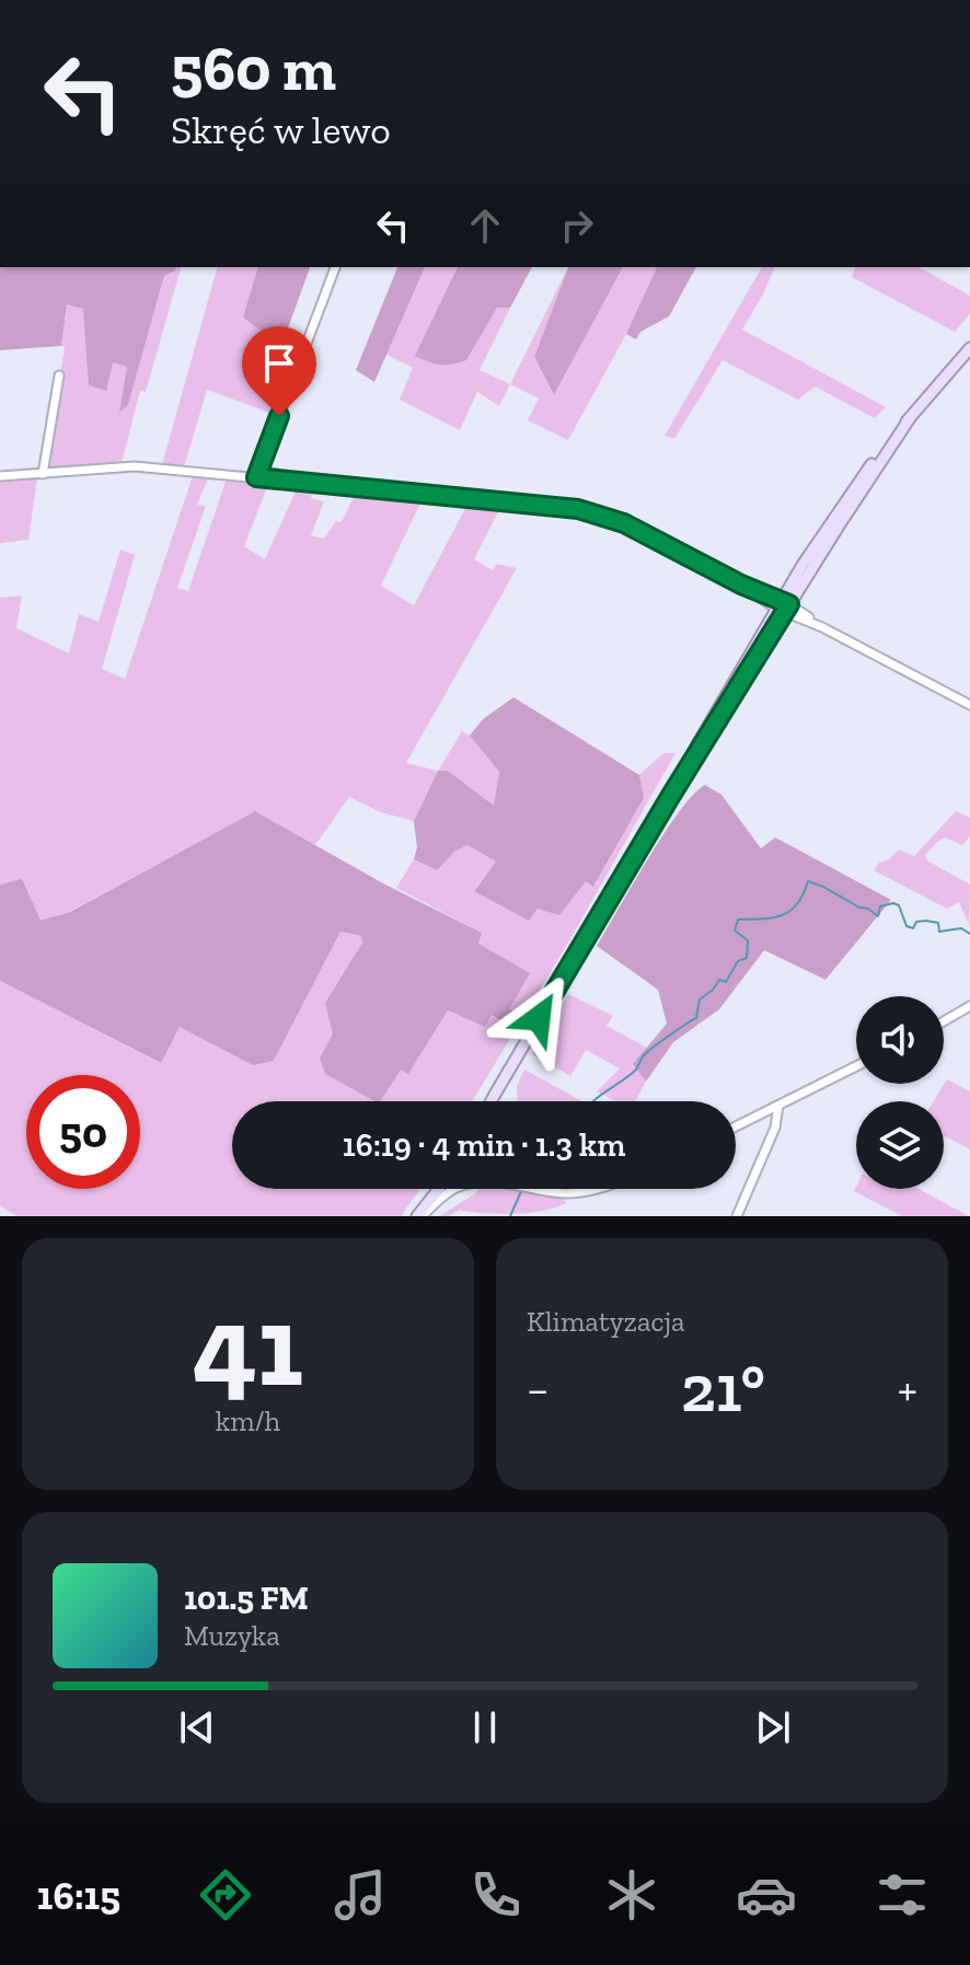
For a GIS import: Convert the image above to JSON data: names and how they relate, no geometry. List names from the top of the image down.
{
  "page": {
    "turn": ["560 m", "Skręć w lewo"],
    "limit": "50",
    "trip": "16:19 · 4 min · 1.3 km",
    "tile": [
      ["41", "km/h"],
      "Klimatyzacja"
    ],
    "heat": ["−", "21°", "+"],
    "song": ["101.5 FM", "Muzyka"],
    "tabs": "16:15"
  }
}
